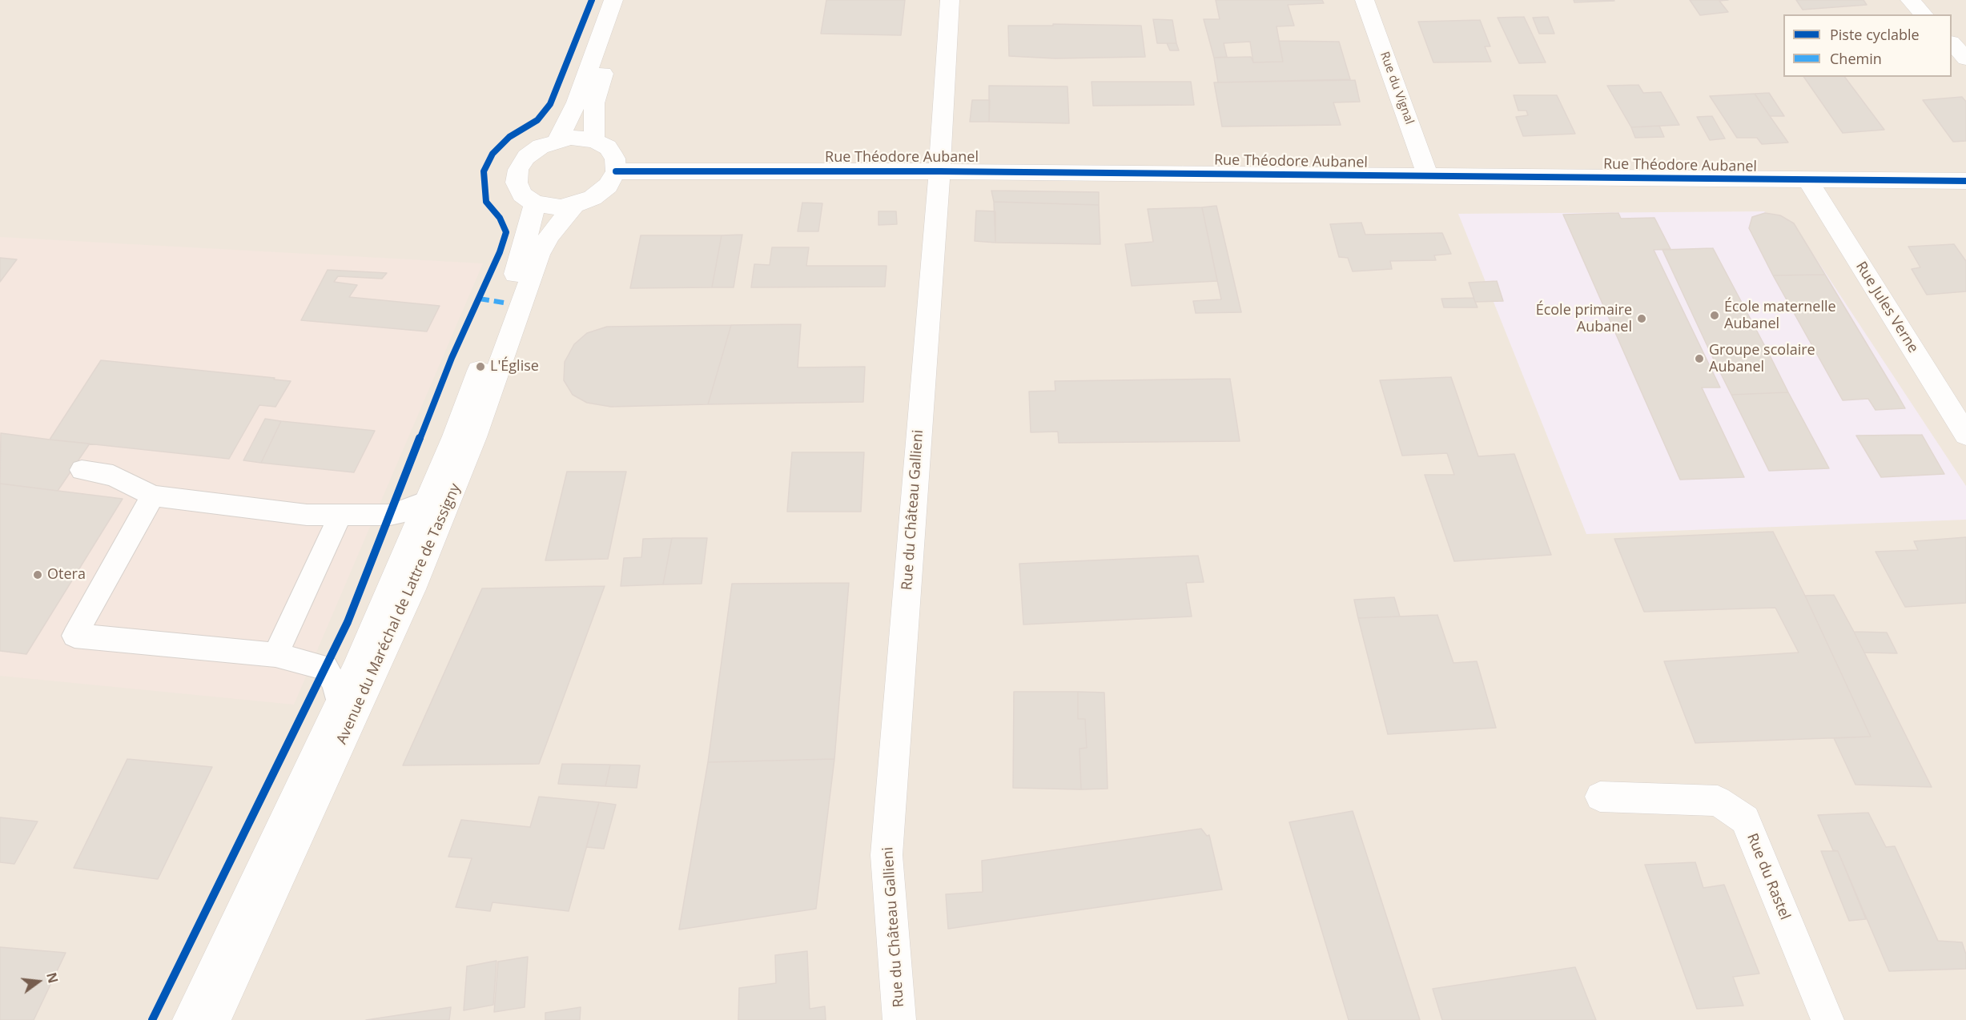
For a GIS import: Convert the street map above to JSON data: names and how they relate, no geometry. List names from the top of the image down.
{
  "streets": {
    "street": [
      "Rue du Vignal",
      "Rue Théodore Aubanel",
      "Rue Jules Verne",
      "Rue du Château Gallieni",
      "Avenue du Maréchal de Lattre de Tassigny",
      "Rue du Rastel"
    ]
  },
  "crossings": [
    ["Rue du Vignal", "Rue Théodore Aubanel"],
    ["Rue Théodore Aubanel", "Rue Jules Verne"],
    ["Rue Théodore Aubanel", "Rue du Château Gallieni"],
    ["Rue Théodore Aubanel", "Avenue du Maréchal de Lattre de Tassigny"]
  ],
  "places": [
    "École maternelle Aubanel",
    "École primaire Aubanel",
    "Groupe scolaire Aubanel",
    "L'Église",
    "Otera"
  ],
  "legend": ["Piste cyclable", "Chemin"],
  "north": "right"
}
